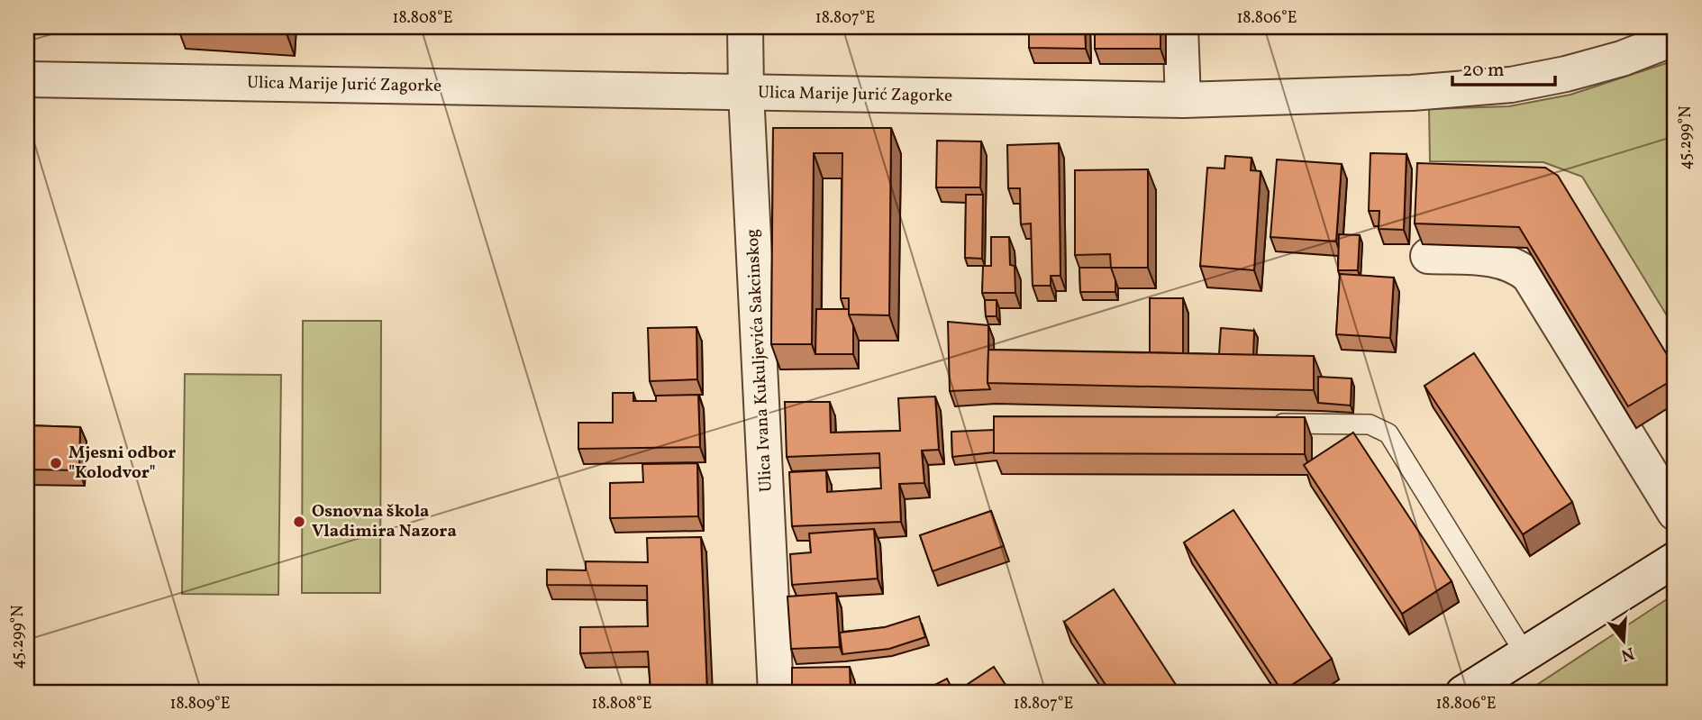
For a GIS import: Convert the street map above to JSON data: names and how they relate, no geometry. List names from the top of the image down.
{
  "streets": {
    "street": ["Ulica Marije Jurić Zagorke", "Ulica Ivana Kukuljevića Sakcinskog"]
  },
  "crossings": [
    ["Ulica Marije Jurić Zagorke", "Ulica Ivana Kukuljevića Sakcinskog"]
  ],
  "places": ["Mjesni odbor \"Kolodvor\"", "Osnovna škola Vladimira Nazora"],
  "scale_bar": "20 m",
  "north": "bottom",
  "coordinates": [
    "18.808°E",
    "18.807°E",
    "18.806°E",
    "45.299°N",
    "18.809°E"
  ]
}
